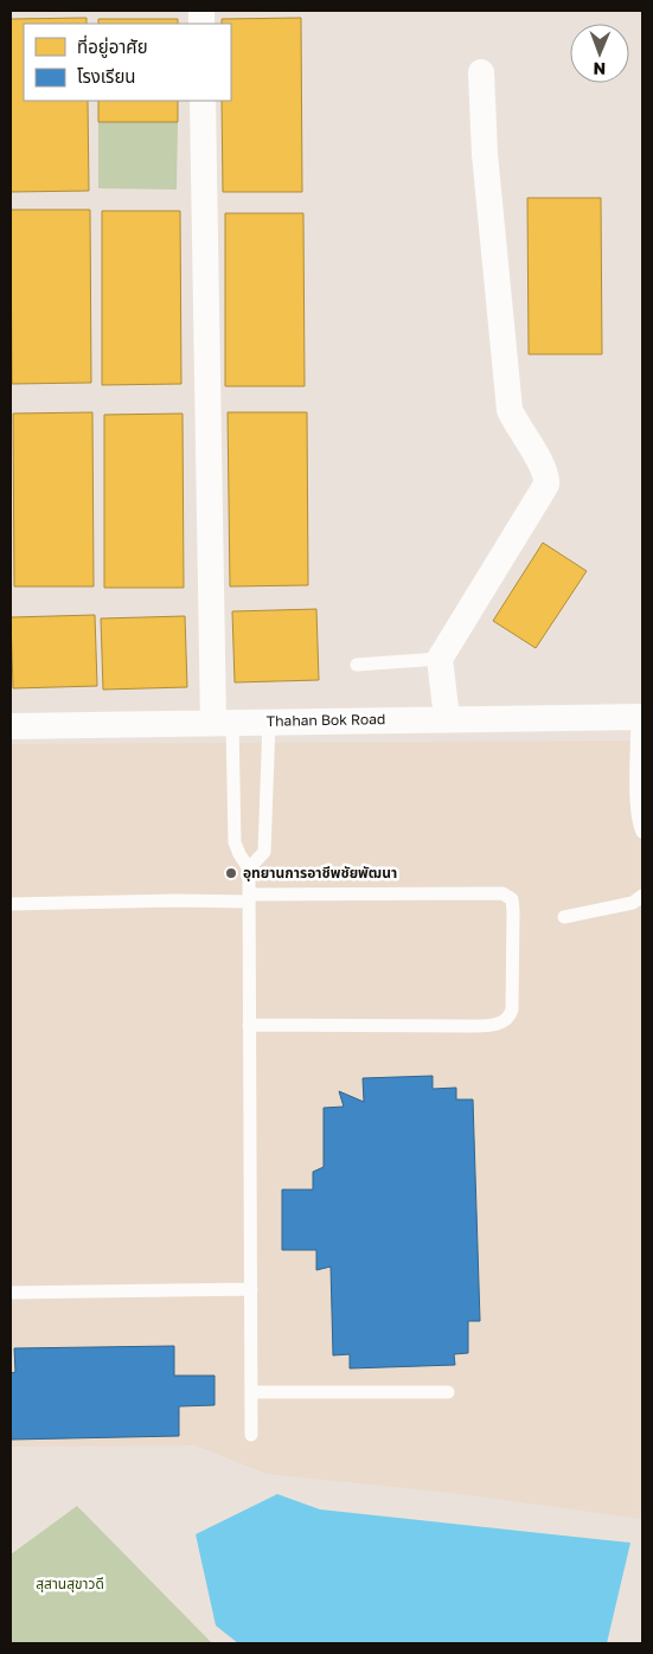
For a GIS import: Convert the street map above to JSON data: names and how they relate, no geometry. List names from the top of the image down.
{
  "streets": {
    "street": ["Thahan Bok Road"]
  },
  "parks": ["สุสานสุขาวดี"],
  "places": ["อุทยานการอาชีพชัยพัฒนา"],
  "legend": ["ที่อยู่อาศัย", "โรงเรียน"],
  "north": "bottom"
}
